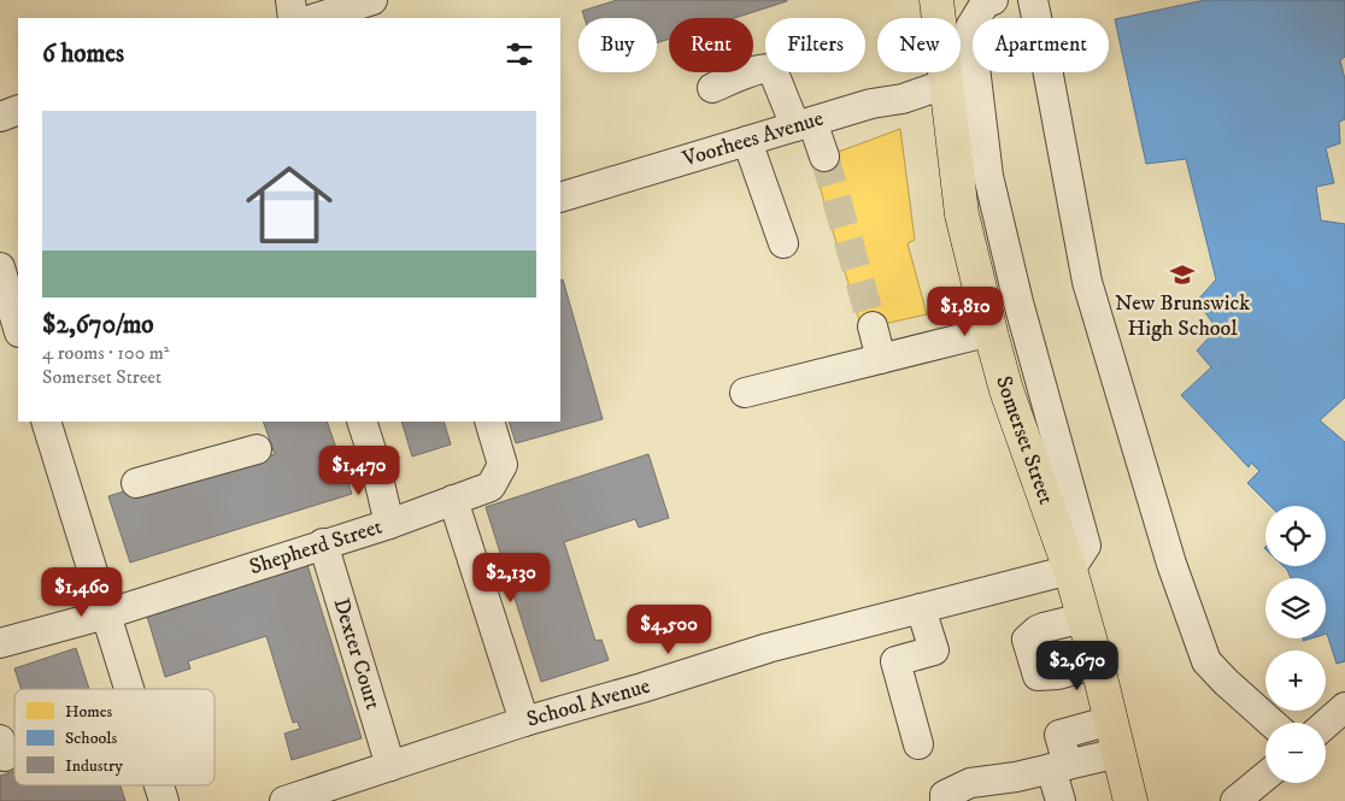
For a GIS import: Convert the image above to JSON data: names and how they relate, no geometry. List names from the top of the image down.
{
  "streets": {
    "main road": ["Somerset Street"],
    "street": [
      "Voorhees Avenue",
      "Shepherd Street",
      "Dexter Court",
      "School Avenue"
    ]
  },
  "crossings": [
    ["Voorhees Avenue", "Somerset Street"],
    ["Somerset Street", "School Avenue"],
    ["Shepherd Street", "Dexter Court"],
    ["Dexter Court", "School Avenue"]
  ],
  "places": {
    "school or university": ["New Brunswick High School"]
  },
  "legend": ["Homes", "Schools", "Industry"],
  "page": {
    "chip": [
      "Buy",
      "Rent",
      "Filters",
      "New",
      "Apartment"
    ],
    "heading": "6 homes",
    "list": [
      {
        "name": "$2,670/mo",
        "note": "4 rooms · 100 m² · Somerset Street"
      }
    ],
    "price": [
      "$1,810",
      "$1,470",
      "$2,130",
      "$1,460",
      "$4,500",
      "$2,670"
    ],
    "map_buttons": ["+", "−"]
  }
}
